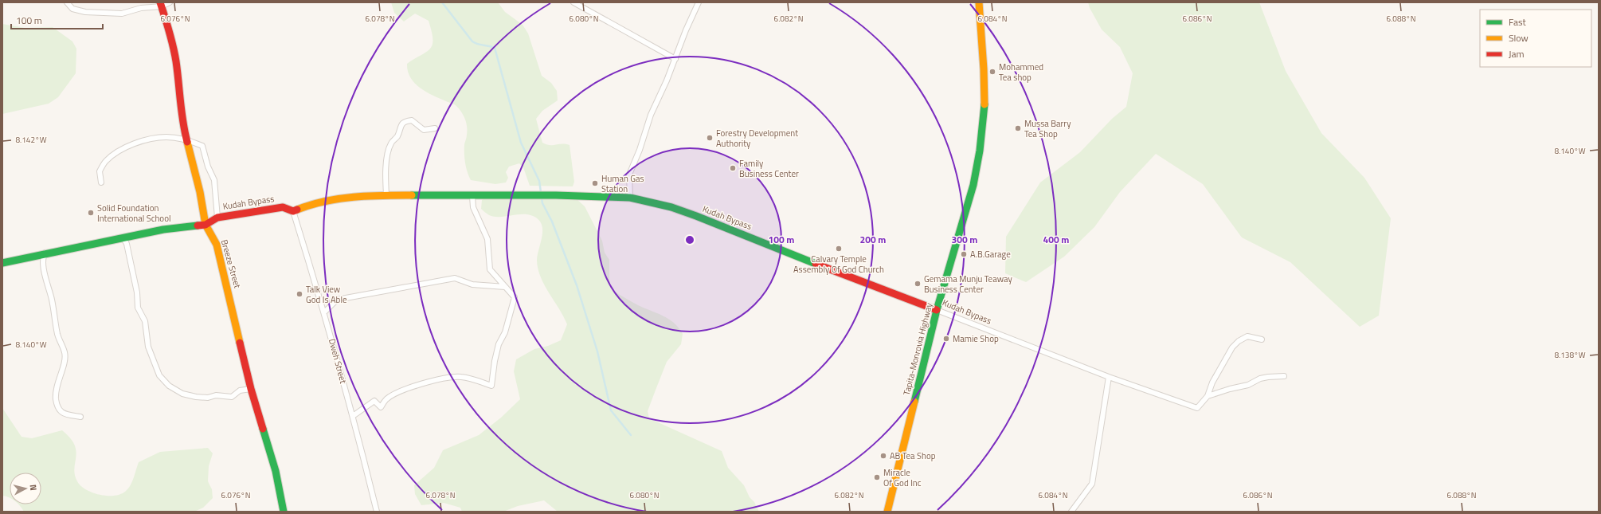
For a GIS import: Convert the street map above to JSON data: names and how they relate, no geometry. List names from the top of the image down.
{
  "streets": {
    "main road": ["Kudah Bypass", "Breeze Street", "Tapita-Monrovia Highway"],
    "street": ["Dweh Street"]
  },
  "crossings": [
    ["Kudah Bypass", "Breeze Street"],
    ["Kudah Bypass", "Tapita-Monrovia Highway"],
    ["Kudah Bypass", "Dweh Street"]
  ],
  "places": [
    "Mohammed Tea shop",
    "Mussa Barry Tea Shop",
    "Forestry Development Authority",
    "Family Business Center",
    "Human Gas Station",
    "Solid Foundation International School",
    "Calvary Temple Assembly Of God Church",
    "A.B.Garage",
    "Gemama Munju Teaway Business Center",
    "Talk View God Is Able",
    "Mamie Shop",
    "AB Tea Shop",
    "Miracle Of God Inc"
  ],
  "legend": ["Fast", "Slow", "Jam"],
  "scale_bar": "100 m",
  "north": "right",
  "coordinates": [
    "6.076°N",
    "6.078°N",
    "6.080°N",
    "6.082°N",
    "6.084°N",
    "6.086°N",
    "6.088°N",
    "8.142°W",
    "8.140°W",
    "8.138°W"
  ],
  "rings": [
    "100 m",
    "200 m",
    "300 m",
    "400 m"
  ]
}
